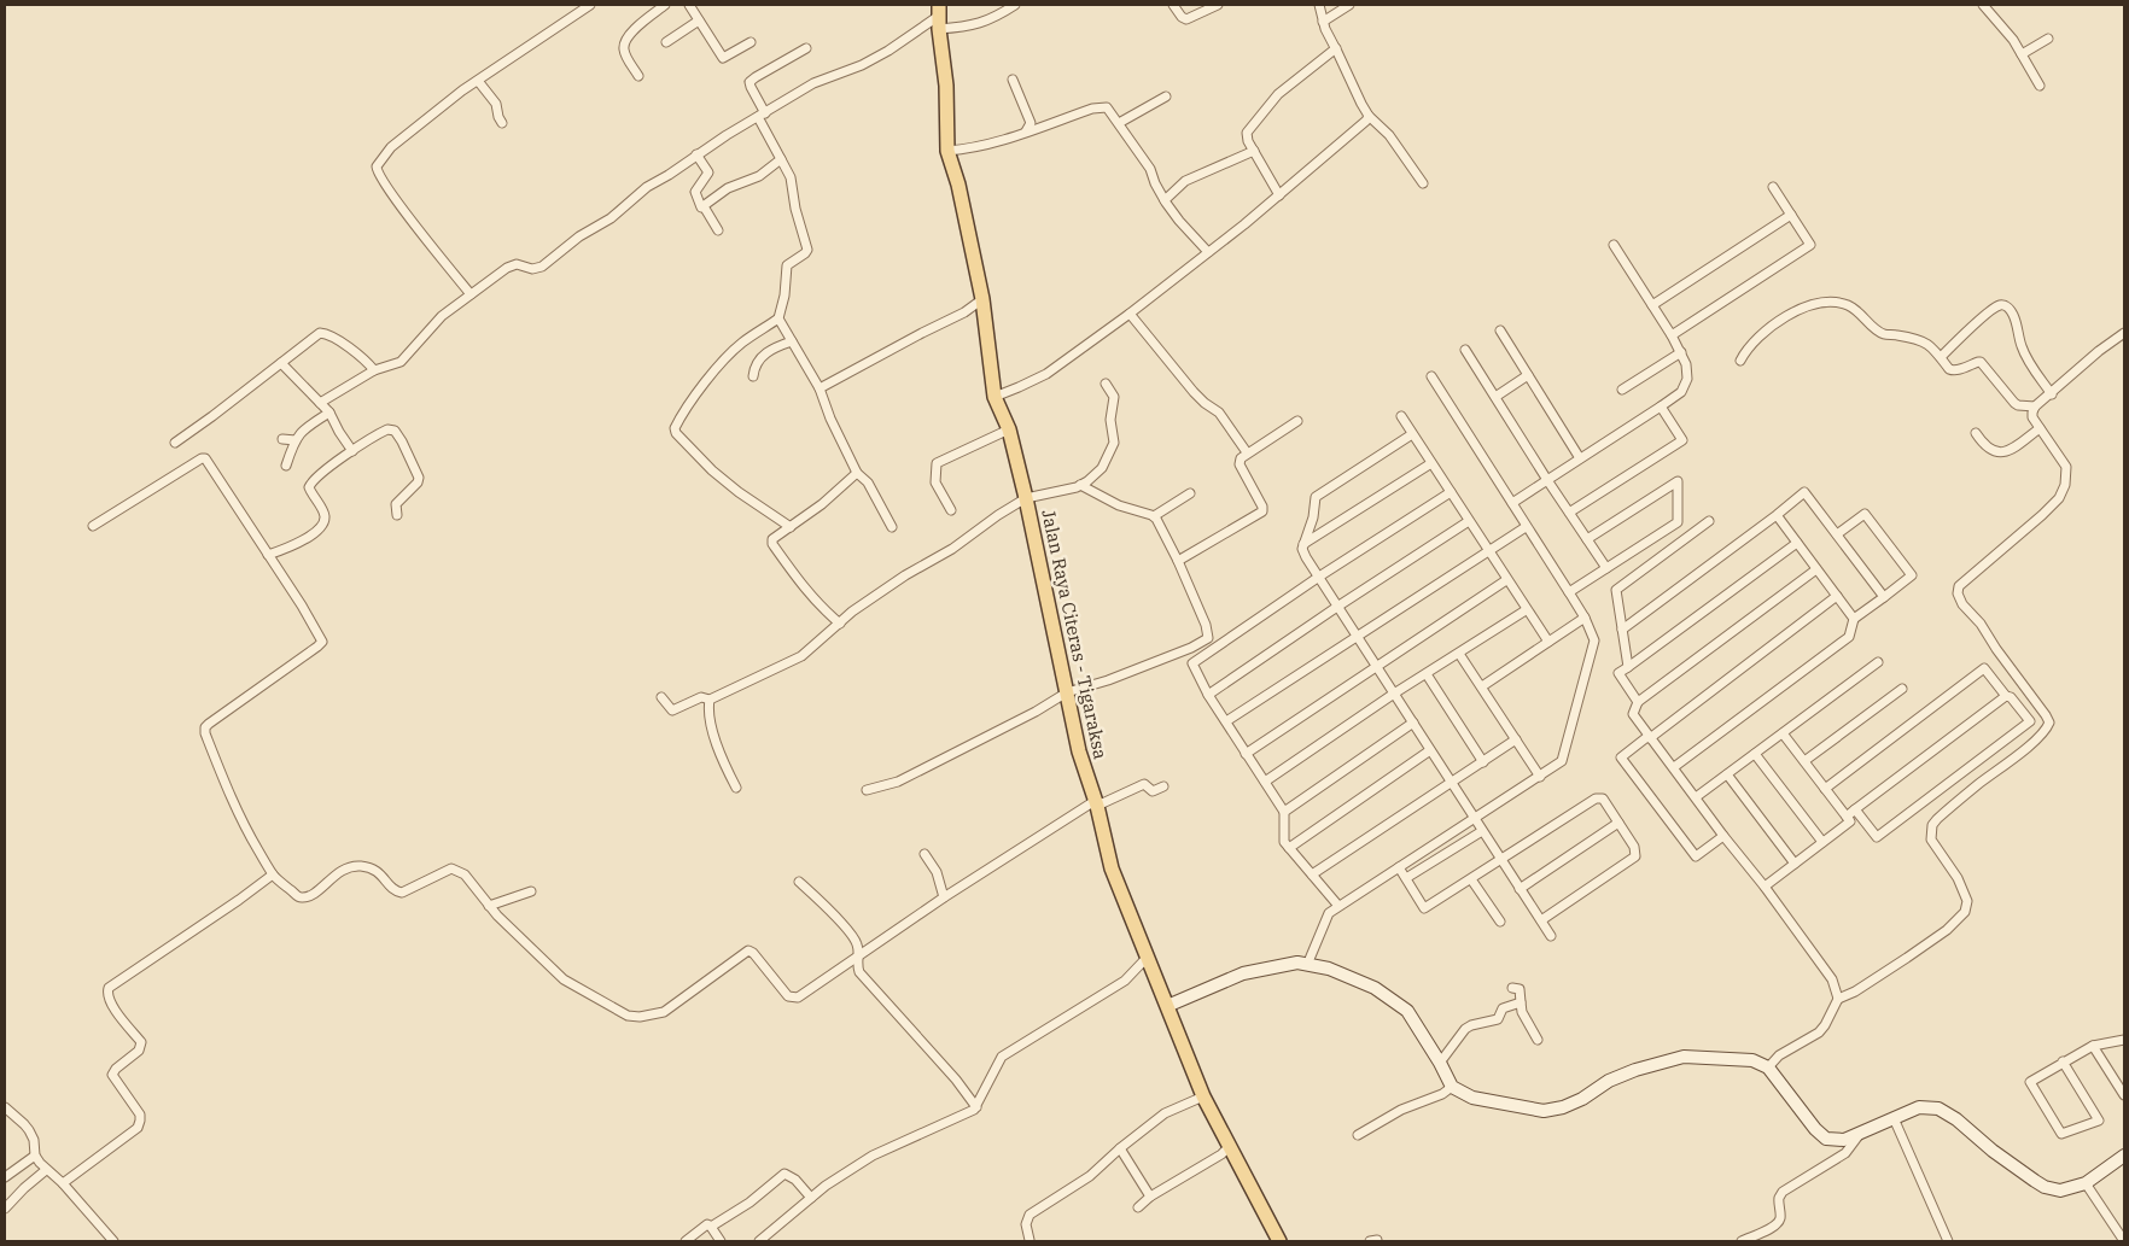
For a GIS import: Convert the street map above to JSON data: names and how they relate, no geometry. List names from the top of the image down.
{
  "streets": {
    "main road": ["Jalan Raya Citeras - Tigaraksa"]
  }
}
